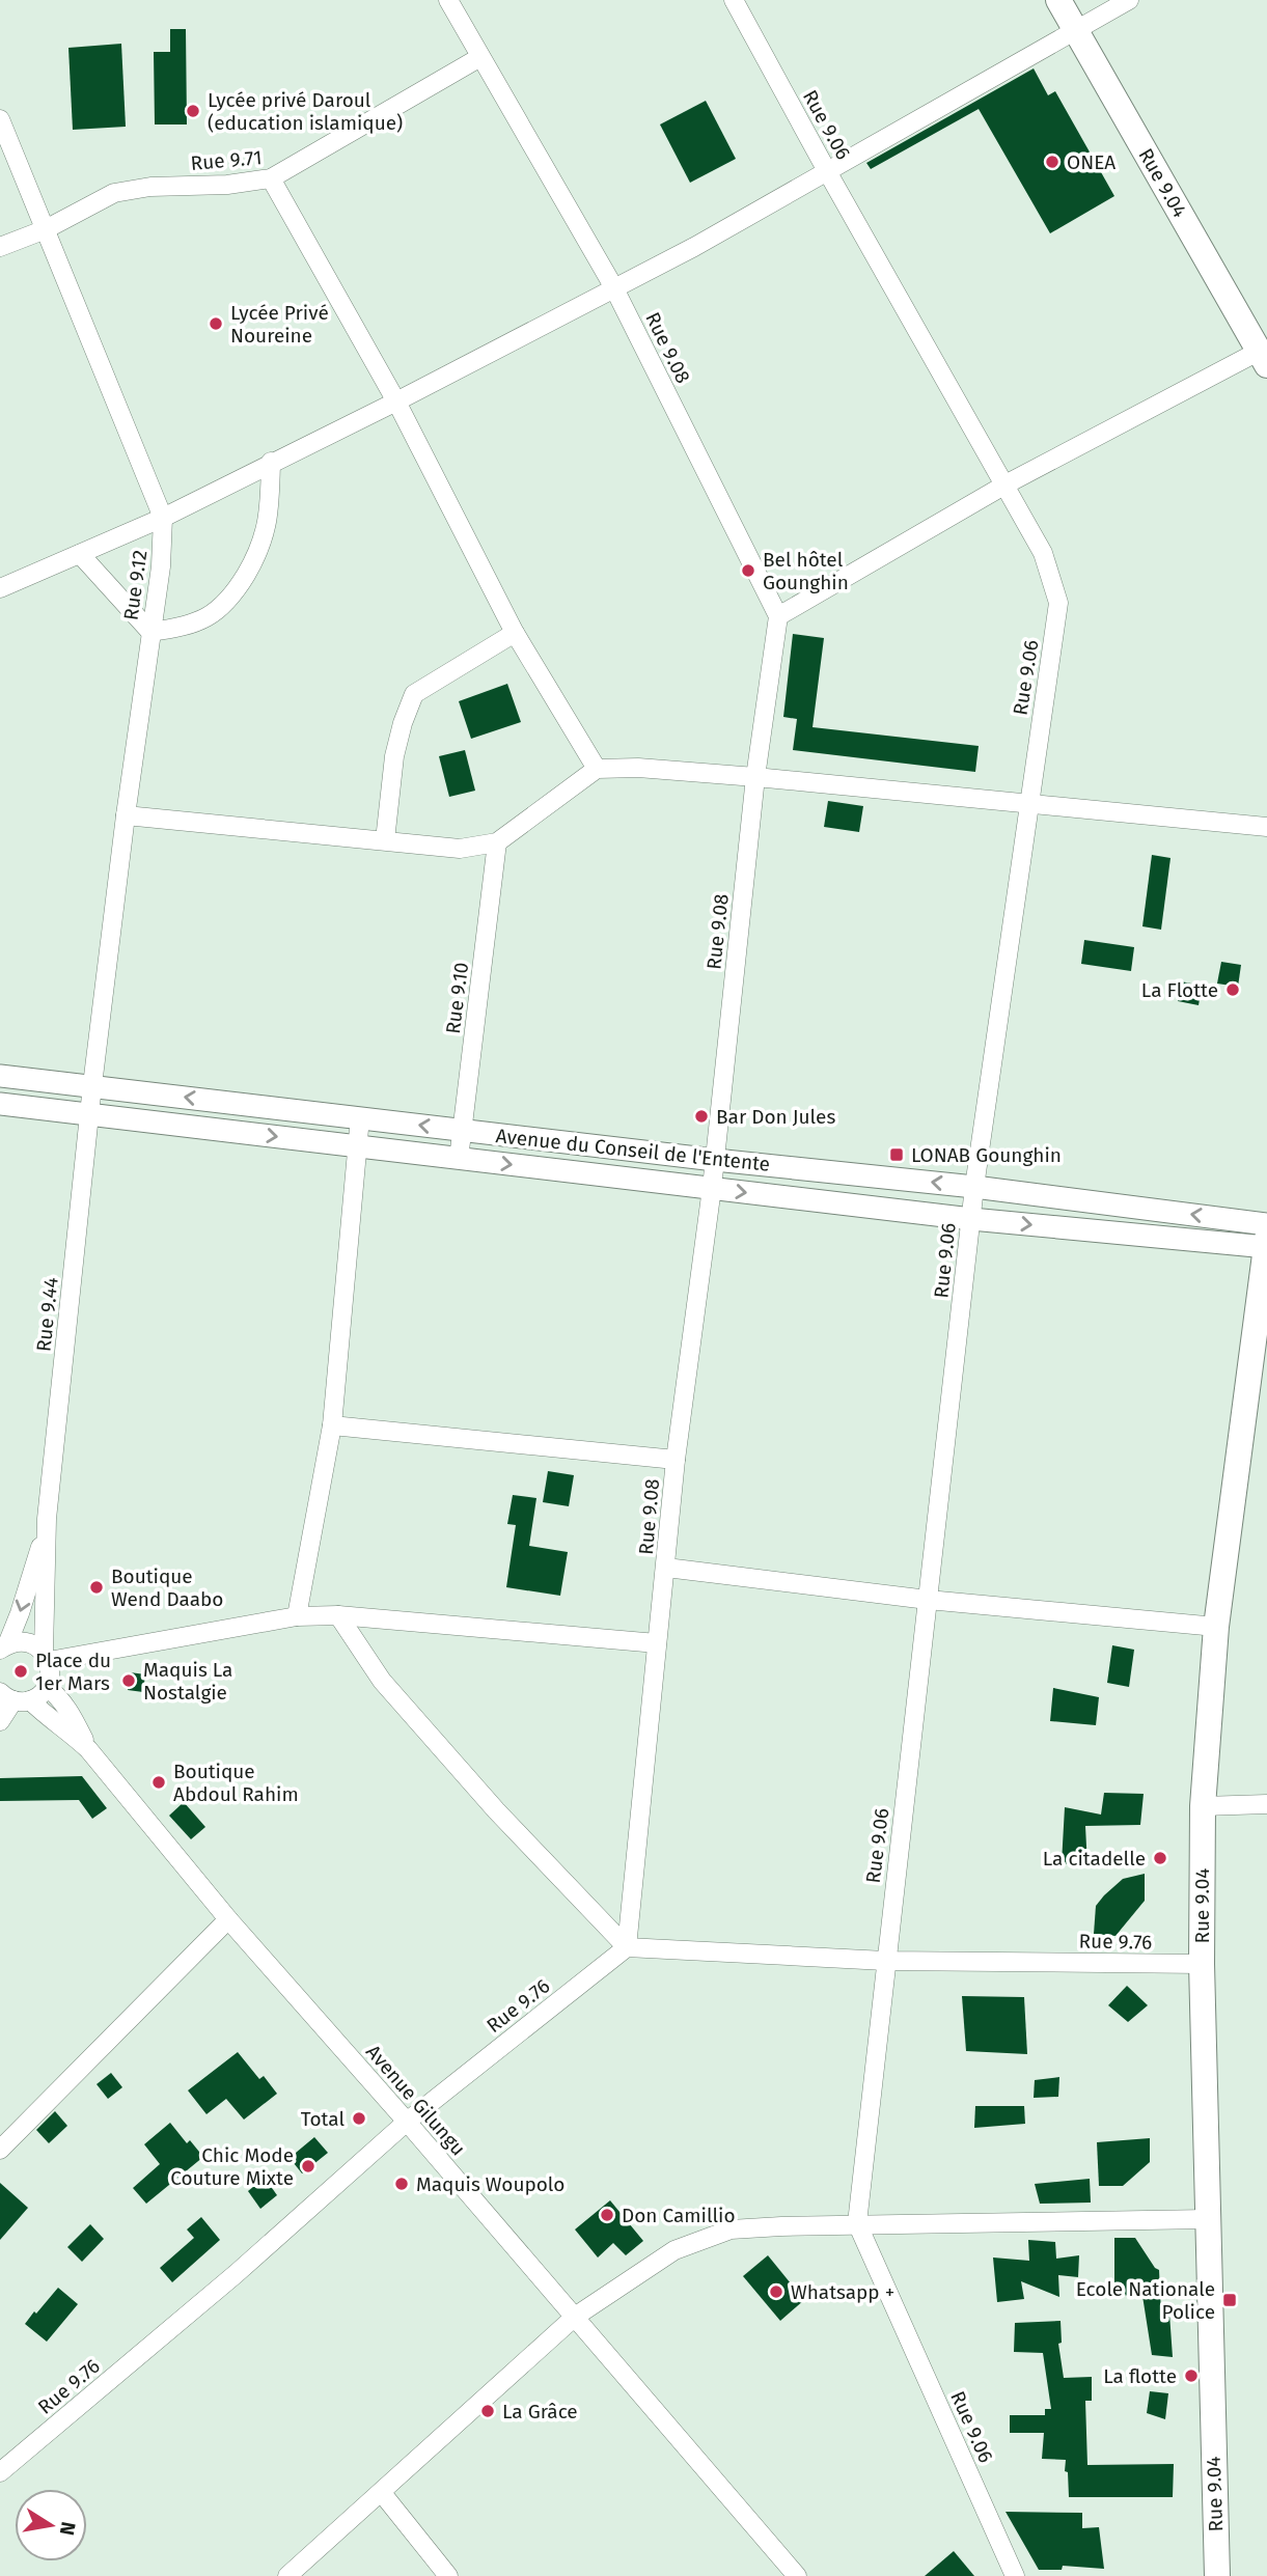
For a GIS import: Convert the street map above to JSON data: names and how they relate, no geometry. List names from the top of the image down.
{
  "streets": {
    "main road": ["Rue 9.04"],
    "street": [
      "Rue 9.06",
      "Rue 9.71",
      "Rue 9.08",
      "Rue 9.12",
      "Rue 9.10",
      "Avenue du Conseil de l'Entente",
      "Rue 9.44",
      "Rue 9.76",
      "Avenue Gilungu"
    ]
  },
  "crossings": [
    ["Rue 9.06", "Avenue du Conseil de l'Entente"],
    ["Rue 9.06", "Rue 9.76"],
    ["Rue 9.71", "Rue 9.08"],
    ["Rue 9.71", "Rue 9.12"],
    ["Rue 9.04", "Avenue du Conseil de l'Entente"],
    ["Rue 9.04", "Rue 9.76"],
    ["Rue 9.08", "Avenue du Conseil de l'Entente"],
    ["Rue 9.08", "Rue 9.76"],
    ["Rue 9.12", "Avenue du Conseil de l'Entente"],
    ["Rue 9.12", "Rue 9.44"],
    ["Rue 9.10", "Avenue du Conseil de l'Entente"],
    ["Avenue du Conseil de l'Entente", "Rue 9.44"],
    ["Rue 9.76", "Avenue Gilungu"]
  ],
  "places": {
    "other": [
      "Lycée privé Daroul (education islamique)",
      "ONEA",
      "Lycée Privé Noureine",
      "Bel hôtel Gounghin",
      "La Flotte",
      "Bar Don Jules",
      "Boutique Wend Daabo",
      "Place du 1er Mars",
      "Maquis La Nostalgie",
      "Boutique Abdoul Rahim",
      "La citadelle",
      "Total",
      "Chic Mode Couture Mixte",
      "Maquis Woupolo",
      "Don Camillio",
      "Whatsapp +",
      "La flotte",
      "La Grâce"
    ],
    "transit": ["LONAB Gounghin", "Ecole Nationale Police"]
  },
  "north": "right"
}
